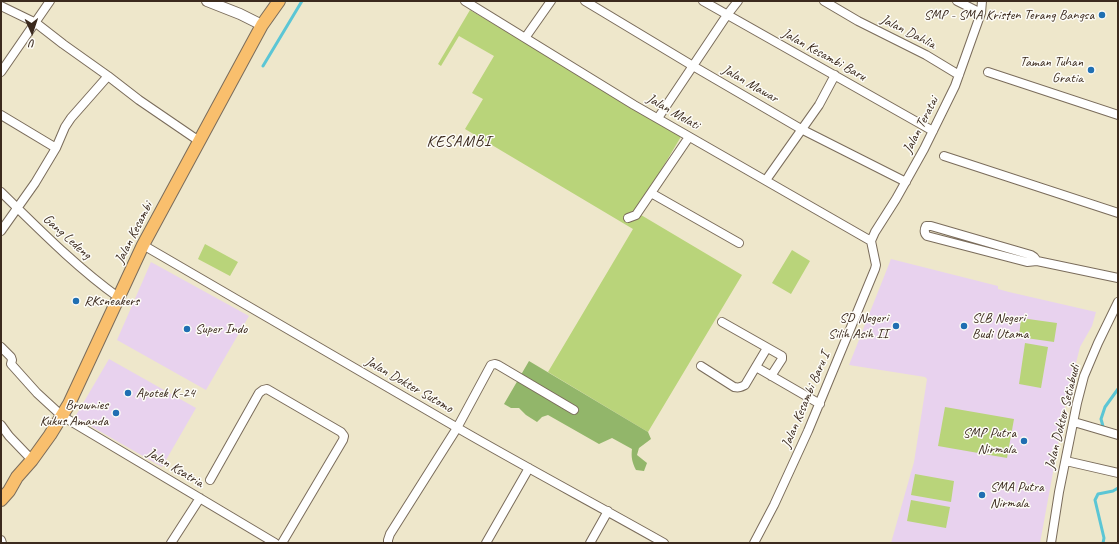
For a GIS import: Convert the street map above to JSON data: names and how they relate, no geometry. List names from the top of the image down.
{
  "streets": {
    "main road": ["Jalan Kesambi"],
    "street": [
      "Jalan Dahlia",
      "Jalan Kesambi Baru",
      "Jalan Mawar",
      "Jalan Melati",
      "Jalan Teratai",
      "Gang Ledeng",
      "Jalan Dokter Sutomo",
      "Jalan Kesambi Baru I",
      "Jalan Dokter Setiabudi",
      "Jalan Ksatria"
    ]
  },
  "crossings": [
    ["Jalan Dahlia", "Jalan Teratai"],
    ["Jalan Kesambi Baru", "Jalan Teratai"],
    ["Jalan Mawar", "Jalan Teratai"],
    ["Jalan Melati", "Jalan Teratai"],
    ["Jalan Melati", "Jalan Kesambi Baru I"],
    ["Jalan Teratai", "Jalan Kesambi Baru I"],
    ["Jalan Kesambi", "Gang Ledeng"],
    ["Jalan Kesambi", "Jalan Dokter Sutomo"],
    ["Jalan Kesambi", "Jalan Ksatria"]
  ],
  "districts": ["KESAMBI"],
  "places": [
    "SMP - SMA Kristen Terang Bangsa",
    "Taman Tuhan Gratia",
    "RKsneakers",
    "SD Negeri Silih Asih II",
    "SLB Negeri Budi Utama",
    "Super Indo",
    "Apotek K-24",
    "Brownies Kukus Amanda",
    "SMP Putra Nirmala",
    "SMA Putra Nirmala"
  ],
  "north": "bottom"
}
